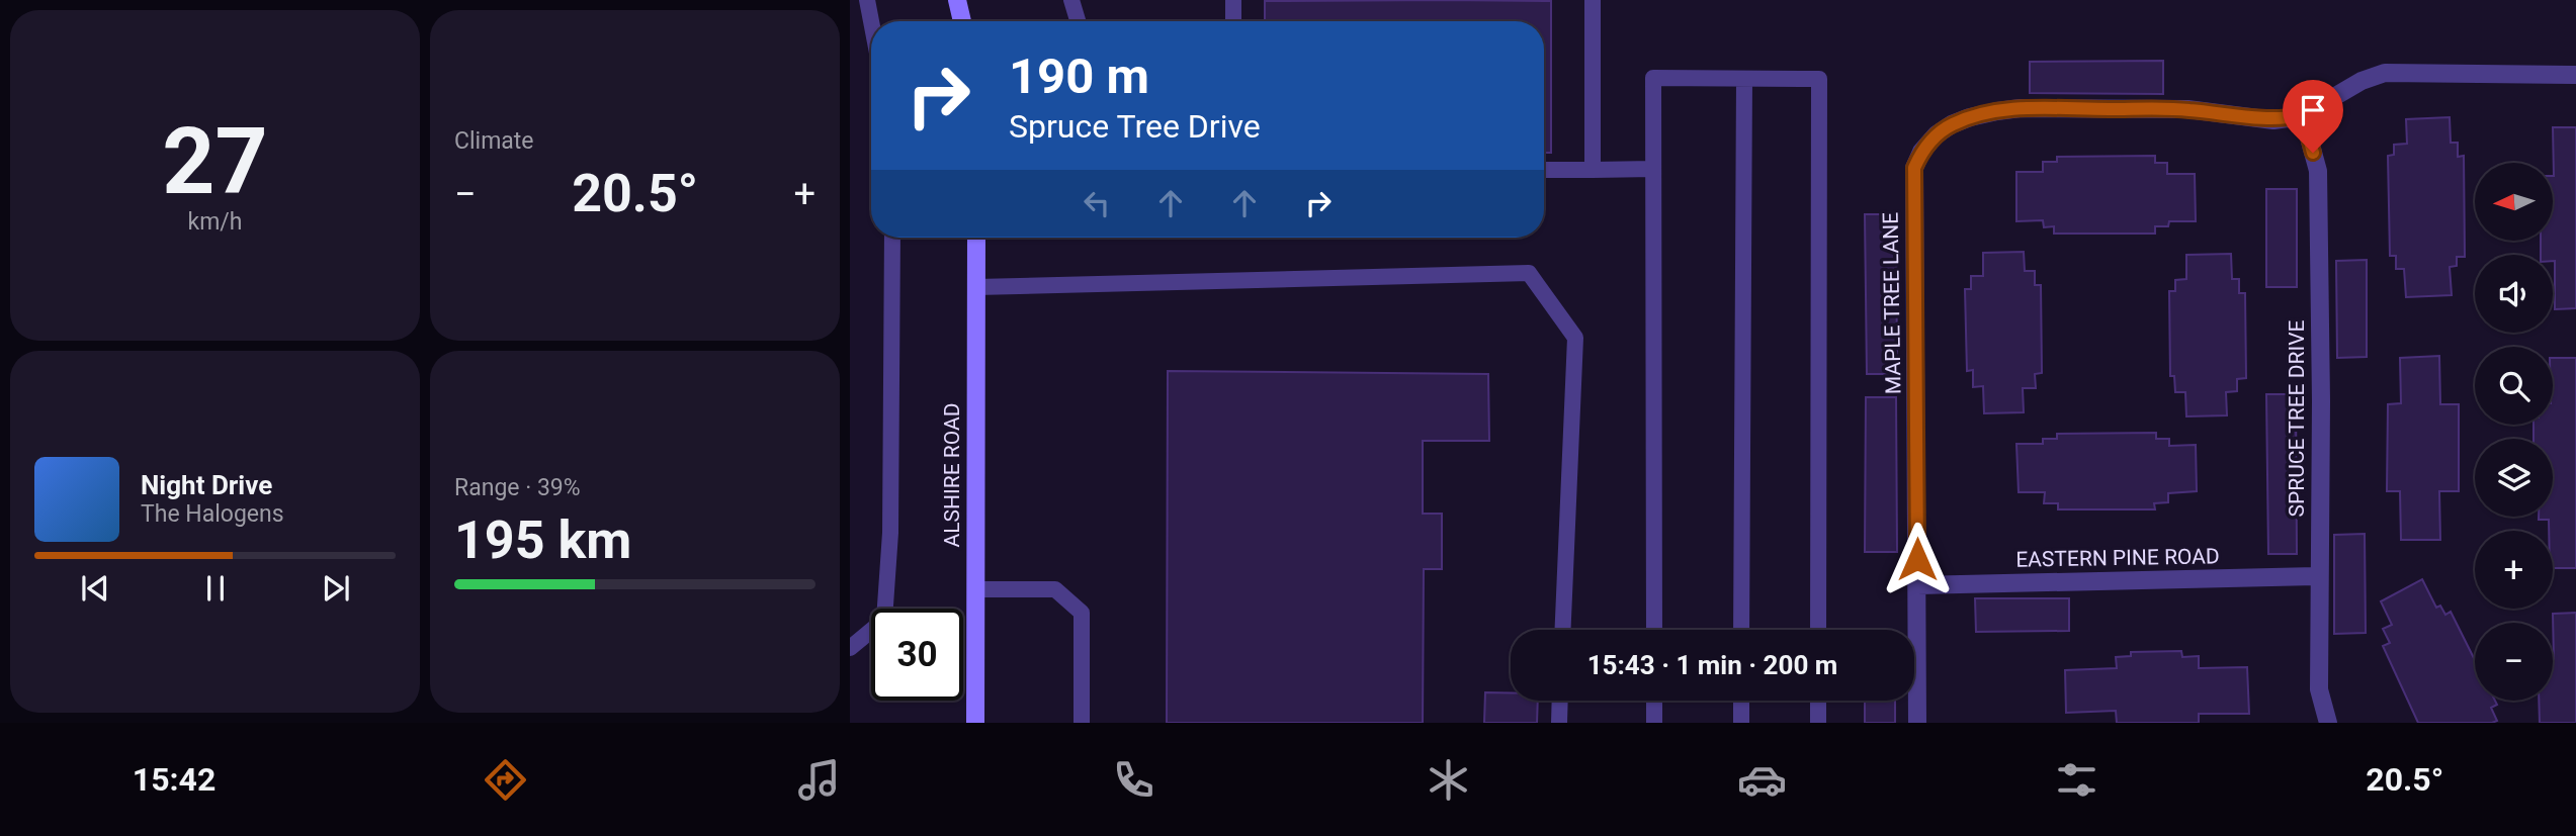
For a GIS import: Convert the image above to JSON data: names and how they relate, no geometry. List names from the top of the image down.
{
  "streets": {
    "street": [
      "MAPLE TREE LANE",
      "SPRUCE TREE DRIVE",
      "ALSHIRE ROAD",
      "EASTERN PINE ROAD"
    ]
  },
  "crossings": [
    ["MAPLE TREE LANE", "SPRUCE TREE DRIVE"],
    ["MAPLE TREE LANE", "EASTERN PINE ROAD"],
    ["SPRUCE TREE DRIVE", "EASTERN PINE ROAD"]
  ],
  "north": "left",
  "page": {
    "tile": [
      ["27", "km/h"],
      "Climate",
      ["Range · 39%", "195 km"]
    ],
    "turn": ["190 m", "Spruce Tree Drive"],
    "map_buttons": ["+", "−"],
    "heat": ["−", "20.5°", "+"],
    "song": ["Night Drive", "The Halogens"],
    "limit": "30",
    "trip": "15:43 · 1 min · 200 m",
    "tabs": ["15:42", "20.5°"]
  }
}
